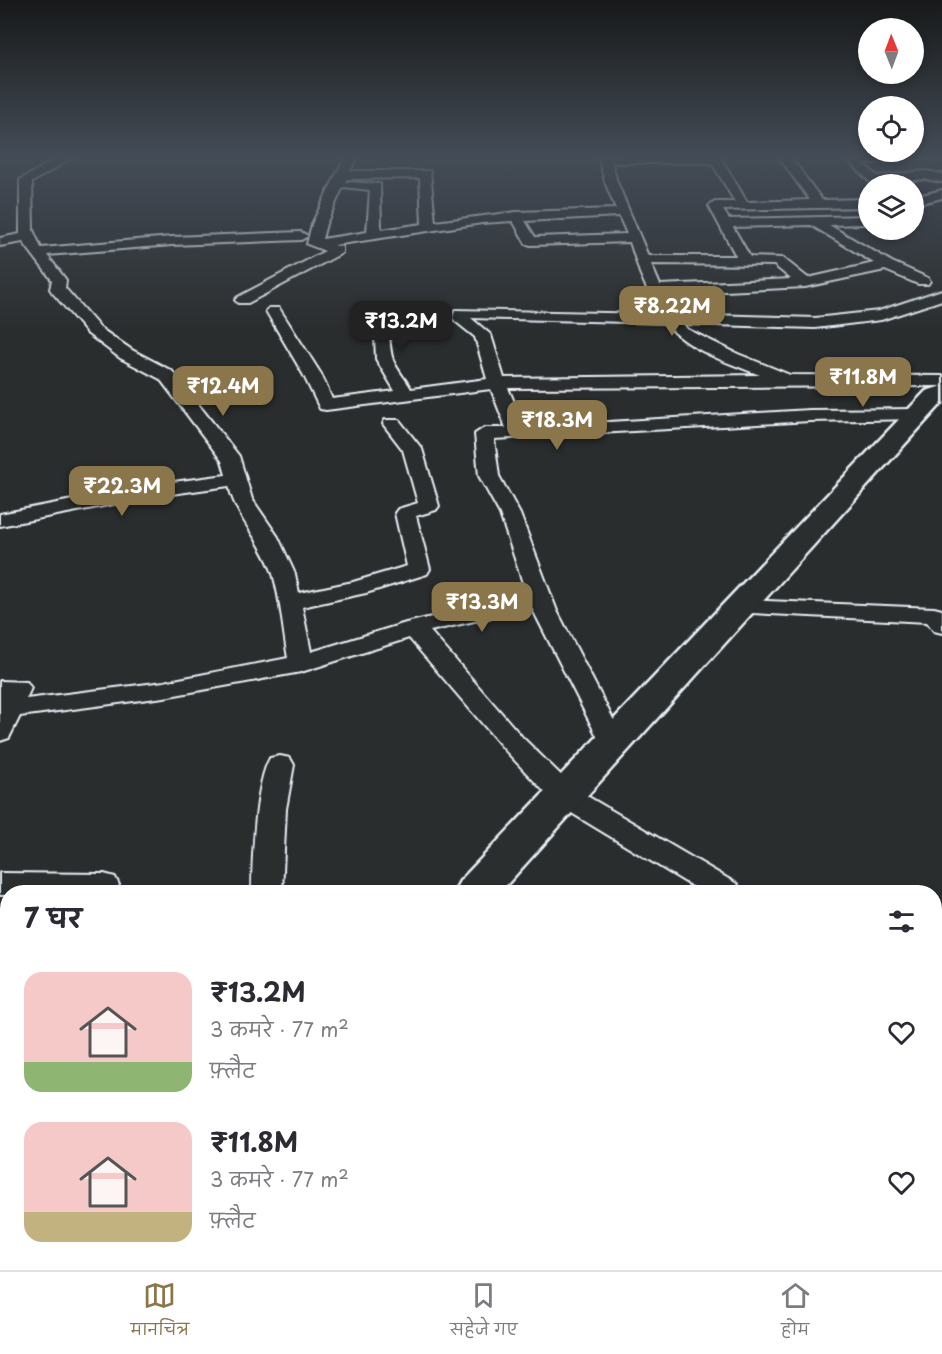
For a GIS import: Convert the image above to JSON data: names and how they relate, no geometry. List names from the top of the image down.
{
  "north": "top",
  "page": {
    "price": [
      "₹8.22M",
      "₹13.2M",
      "₹11.8M",
      "₹12.4M",
      "₹18.3M",
      "₹22.3M",
      "₹13.3M"
    ],
    "heading": "7 घर",
    "list": [
      {
        "name": "₹13.2M",
        "note": "3 कमरे · 77 m² · फ़्लैट"
      },
      {
        "name": "₹11.8M",
        "note": "3 कमरे · 77 m² · फ़्लैट"
      }
    ],
    "tabs": ["मानचित्र", "सहेजे गए", "होम"]
  }
}
